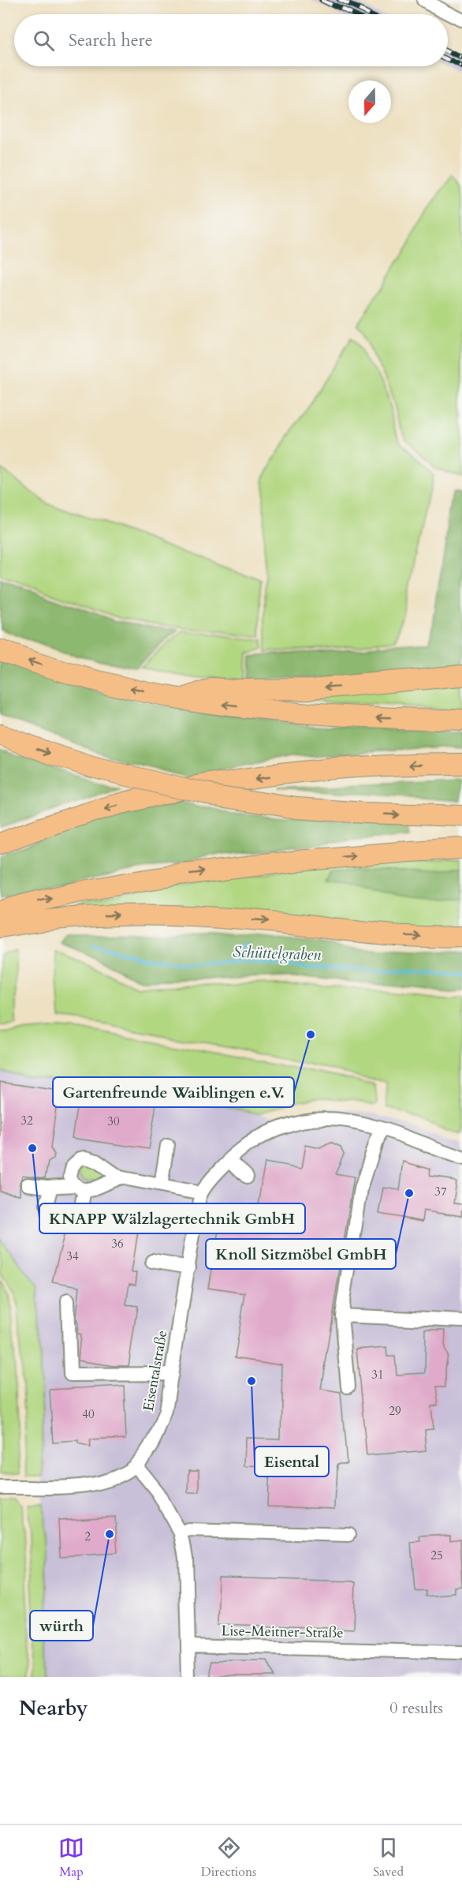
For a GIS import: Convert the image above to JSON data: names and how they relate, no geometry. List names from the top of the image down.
{
  "streets": {
    "street": ["Eisentalstraße", "Lise-Meitner-Straße"]
  },
  "water": ["Schüttelgraben"],
  "places": [
    "Gartenfreunde Waiblingen e.V.",
    "KNAPP Wälzlagertechnik GmbH",
    "Knoll Sitzmöbel GmbH",
    "Eisental",
    "würth"
  ],
  "house_numbers": [
    "32",
    "30",
    "37",
    "36",
    "34",
    "31",
    "29",
    "40",
    "2",
    "25"
  ],
  "north": "bottom",
  "page": {
    "search": "Search here",
    "heading": ["Nearby", "0 results"],
    "nav": ["Map", "Directions", "Saved"]
  }
}
